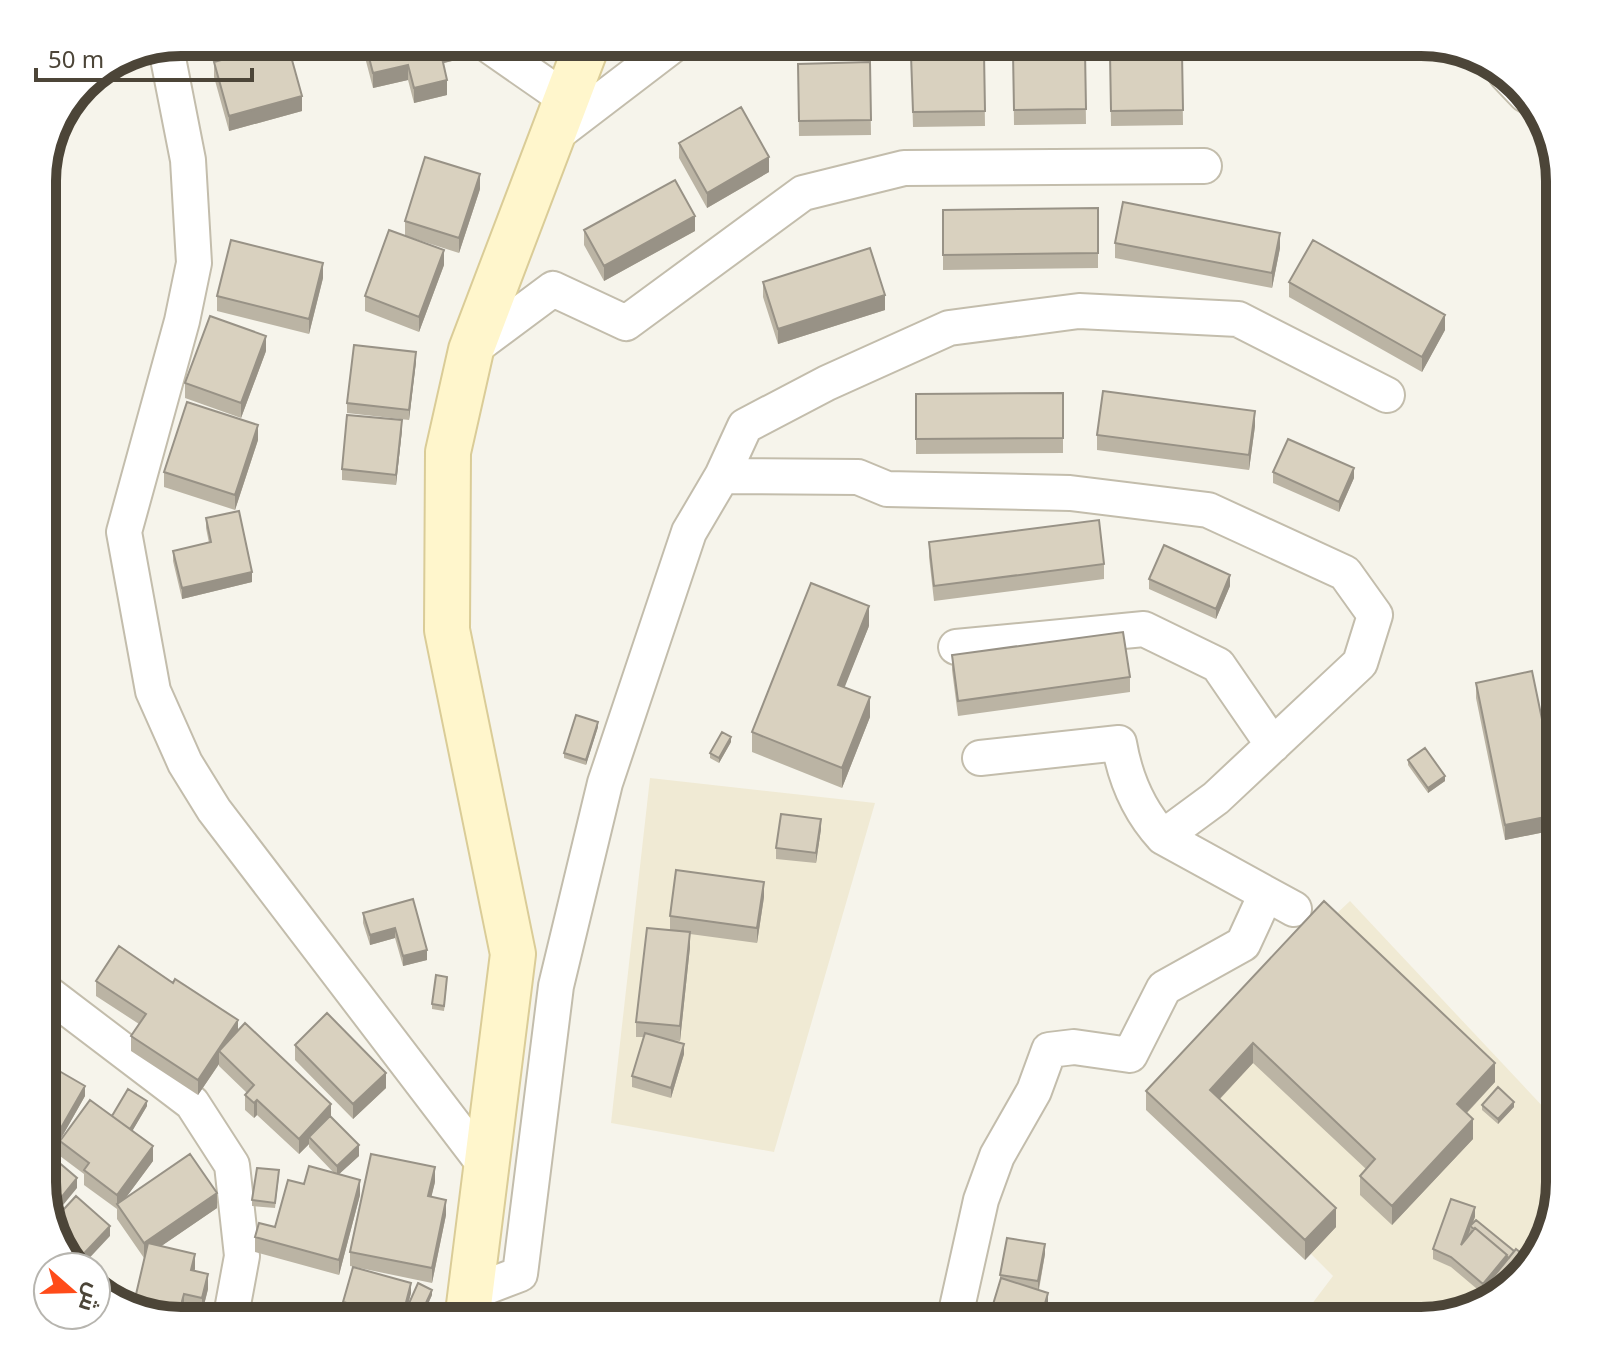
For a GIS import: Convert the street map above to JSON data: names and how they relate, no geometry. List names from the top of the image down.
{
  "scale_bar": "50 m",
  "north": "right"
}
